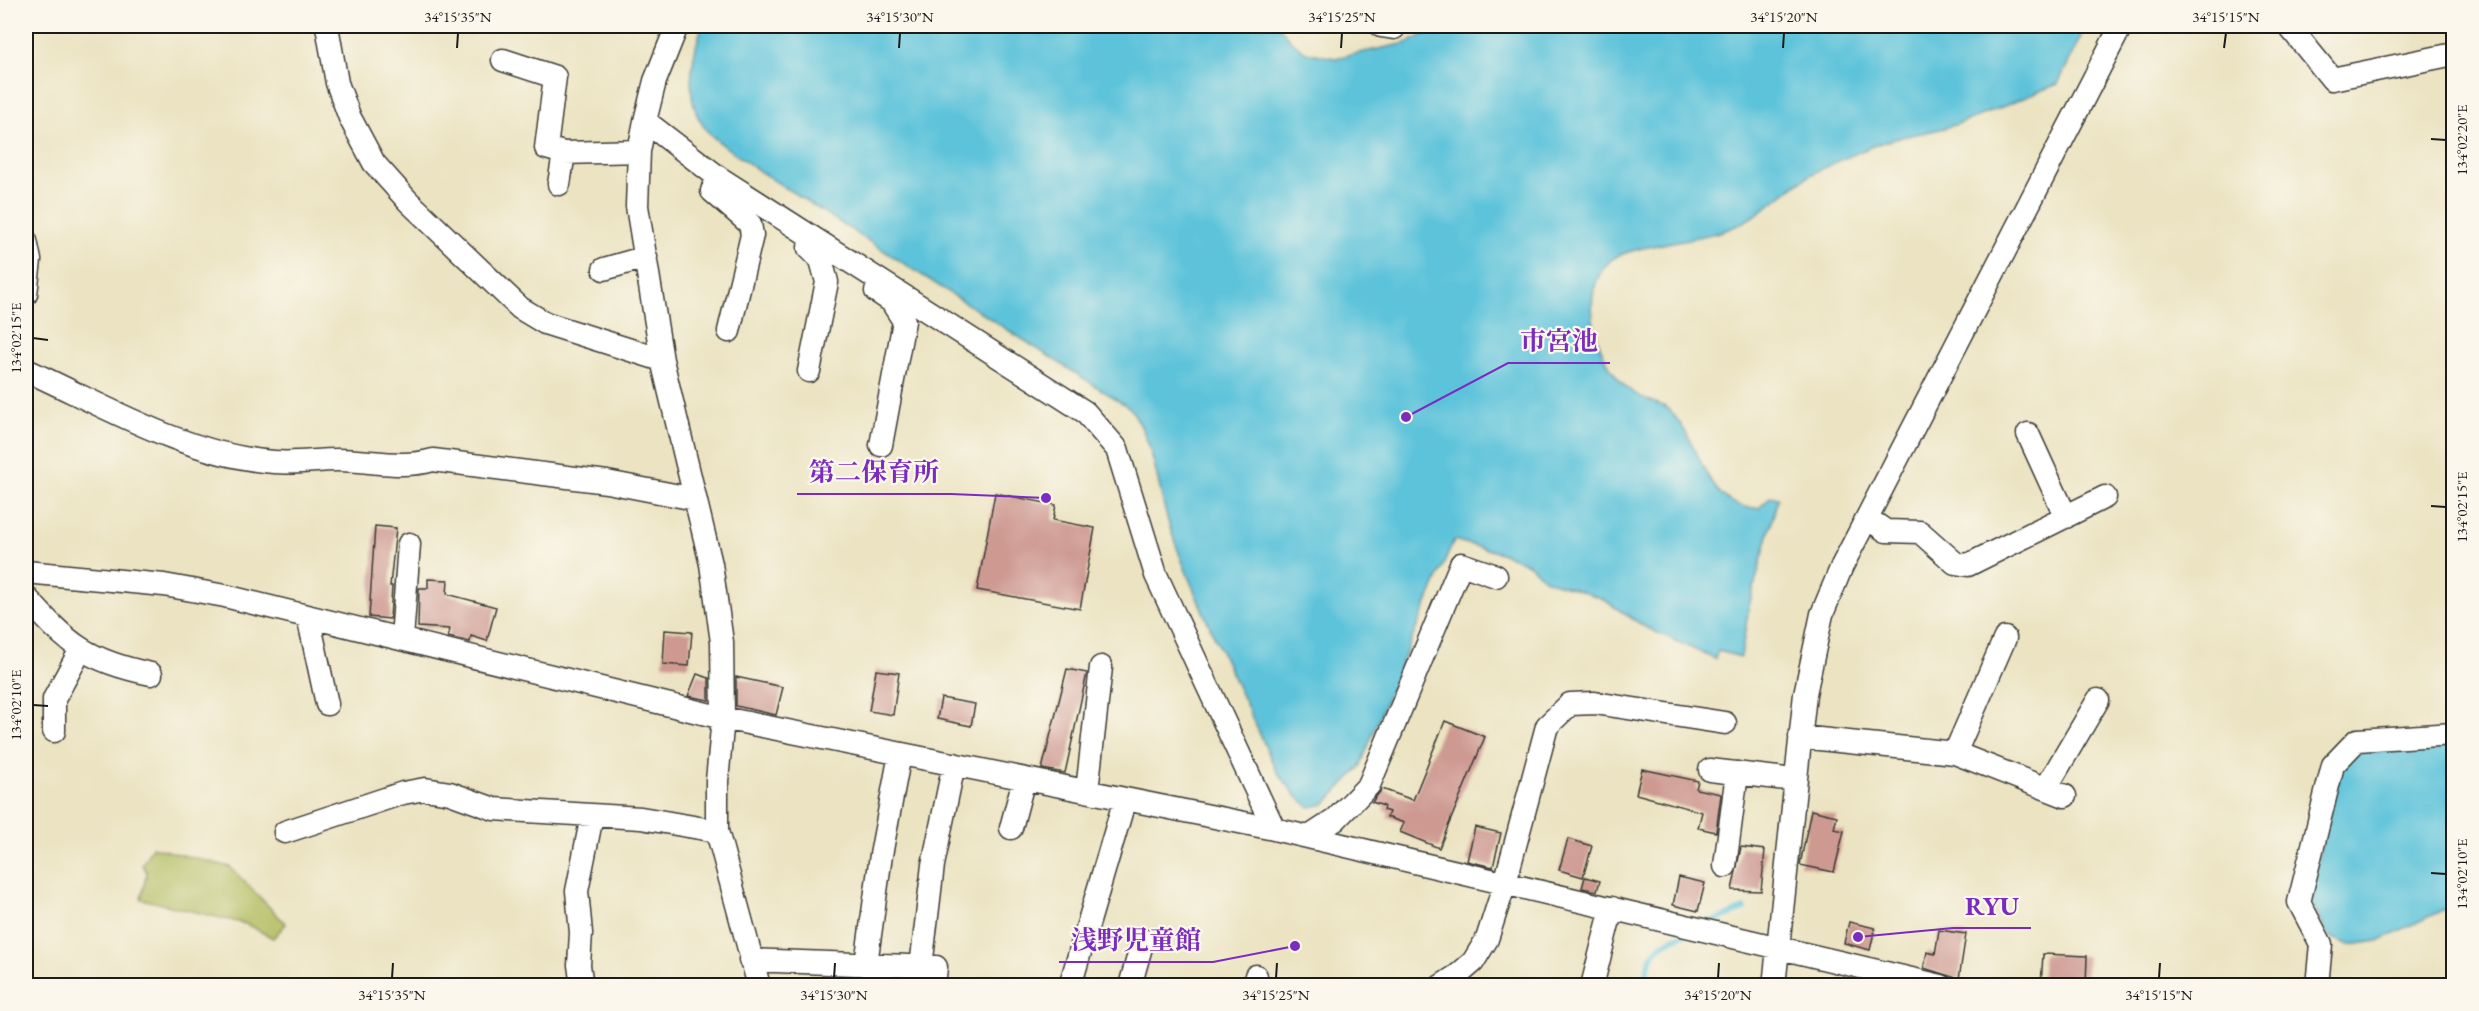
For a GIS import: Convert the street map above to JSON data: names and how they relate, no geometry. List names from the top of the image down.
{
  "places": [
    "市宮池",
    "第二保育所",
    "RYU",
    "浅野児童館"
  ],
  "coordinates": [
    "34°15'35\"N",
    "34°15'30\"N",
    "34°15'25\"N",
    "34°15'20\"N",
    "34°15'15\"N",
    "134°02'20\"E",
    "134°02'15\"E",
    "134°02'10\"E"
  ]
}
